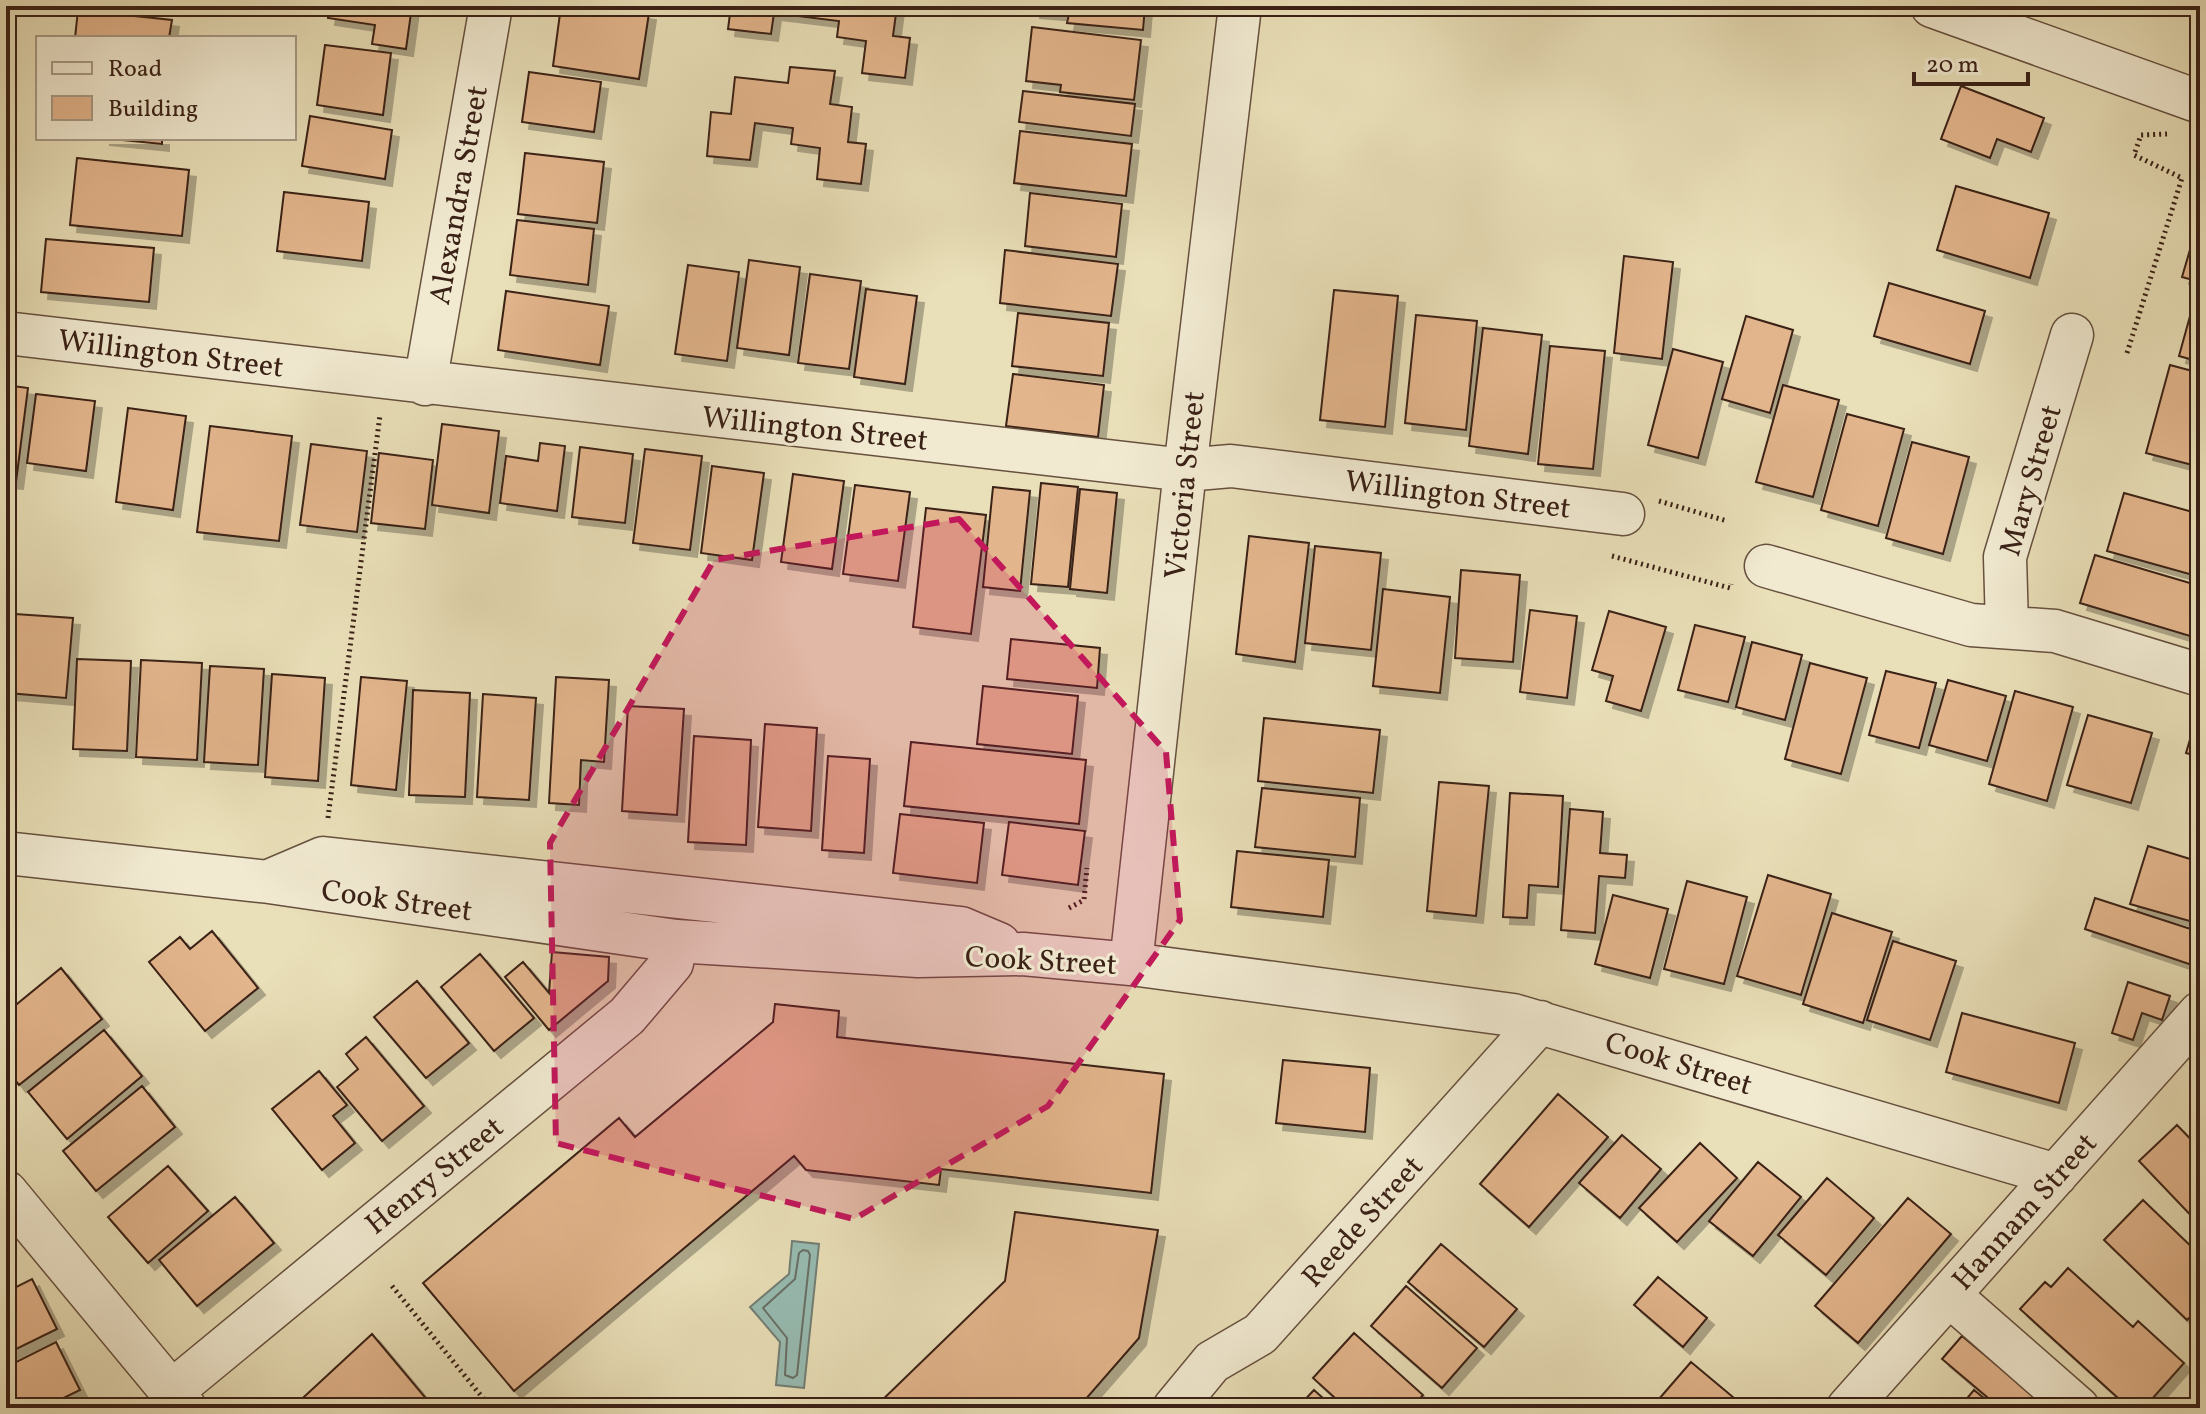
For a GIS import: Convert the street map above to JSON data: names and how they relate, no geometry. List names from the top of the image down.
{
  "streets": {
    "street": [
      "Alexandra Street",
      "Willington Street",
      "Mary Street",
      "Victoria Street",
      "Cook Street",
      "Henry Street",
      "Hannam Street",
      "Reede Street"
    ]
  },
  "crossings": [
    ["Alexandra Street", "Willington Street"],
    ["Willington Street", "Victoria Street"],
    ["Victoria Street", "Cook Street"],
    ["Cook Street", "Henry Street"],
    ["Cook Street", "Hannam Street"],
    ["Cook Street", "Reede Street"]
  ],
  "legend": ["Road", "Building"],
  "scale_bar": "20 m"
}
